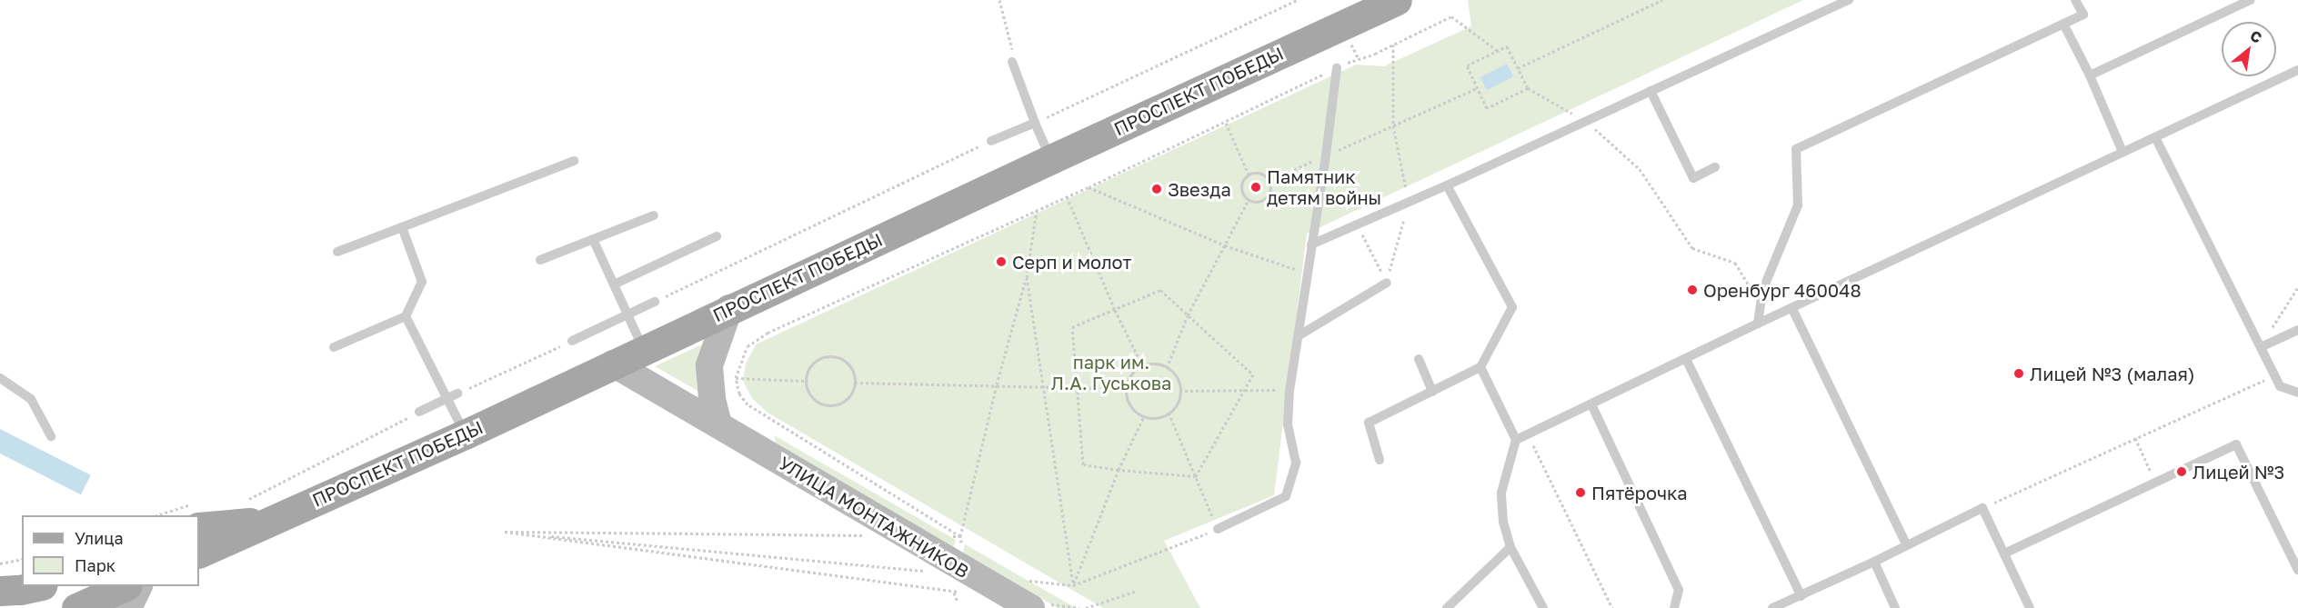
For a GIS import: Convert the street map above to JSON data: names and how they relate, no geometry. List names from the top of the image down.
{
  "streets": {
    "main road": ["ПРОСПЕКТ ПОБЕДЫ", "УЛИЦА МОНТАЖНИКОВ"]
  },
  "crossings": [
    ["ПРОСПЕКТ ПОБЕДЫ", "УЛИЦА МОНТАЖНИКОВ"]
  ],
  "parks": ["парк им. Л.А. Гуськова"],
  "places": [
    "Памятник детям войны",
    "Звезда",
    "Серп и молот",
    "Оренбург 460048",
    "Лицей №3 (малая)",
    "Лицей №3",
    "Пятёрочка"
  ],
  "legend": ["Улица", "Парк"],
  "north": "top right"
}
